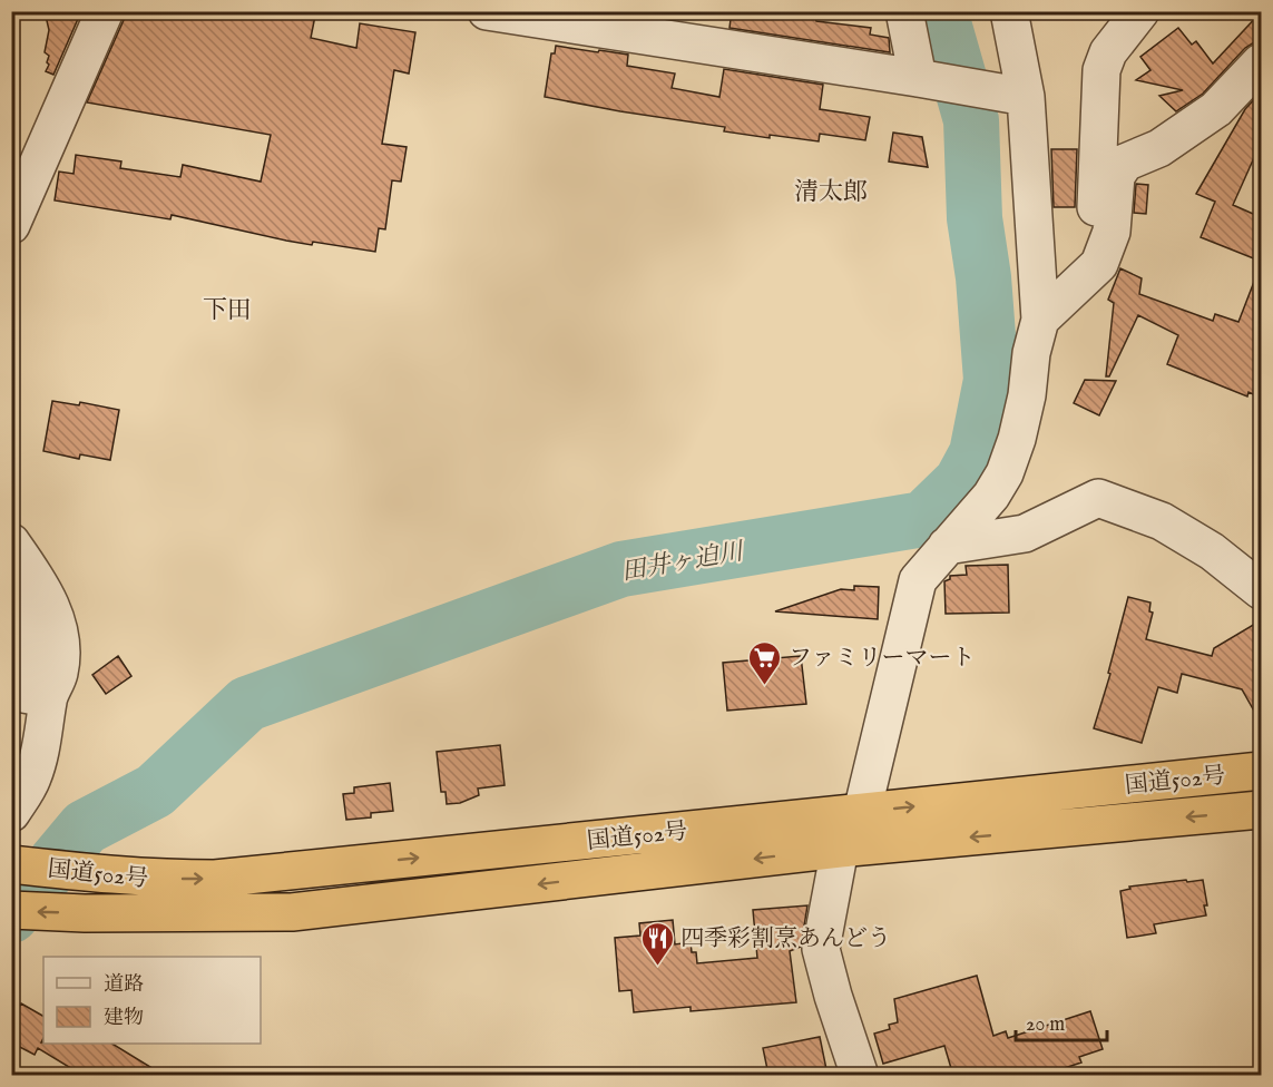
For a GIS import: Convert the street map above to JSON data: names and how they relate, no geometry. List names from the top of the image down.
{
  "streets": {
    "highway": ["国道502号"]
  },
  "districts": ["清太郎", "下田"],
  "water": ["田井ヶ迫川"],
  "places": {
    "supermarket": ["ファミリーマート"],
    "restaurant": ["四季彩割烹あんどう"]
  },
  "legend": ["道路", "建物"],
  "scale_bar": "20 m"
}
